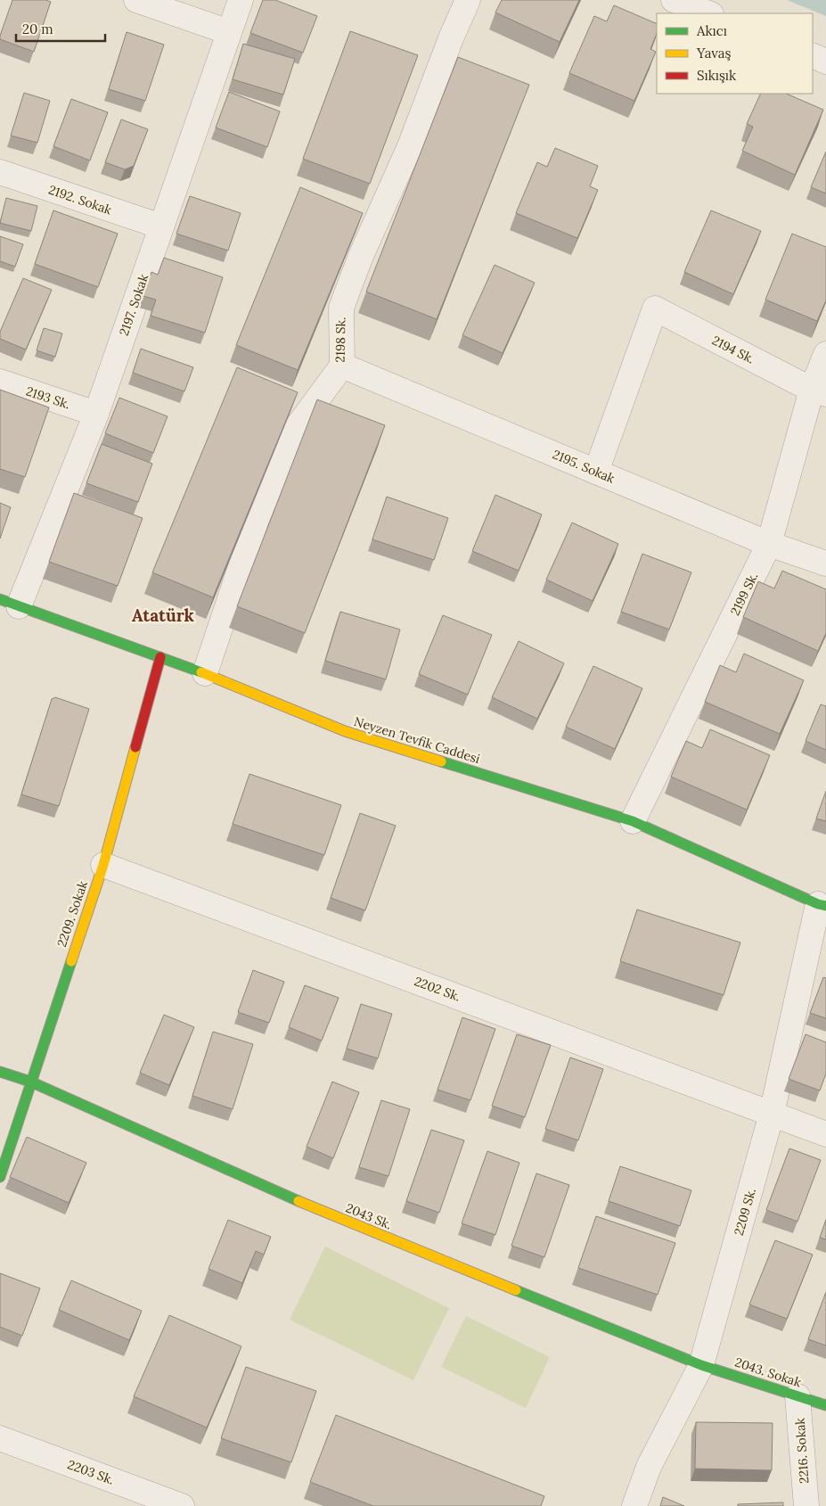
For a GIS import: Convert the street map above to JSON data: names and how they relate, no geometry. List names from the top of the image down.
{
  "streets": {
    "street": [
      "2192. Sokak",
      "2197. Sokak",
      "2198 Sk.",
      "2194 Sk.",
      "2193 Sk.",
      "2195. Sokak",
      "2199 Sk.",
      "Neyzen Tevfik Caddesi",
      "2209. Sokak",
      "2202 Sk.",
      "2209 Sk.",
      "2043 Sk.",
      "2043. Sokak",
      "2216. Sokak",
      "2203 Sk."
    ]
  },
  "crossings": [
    ["2192. Sokak", "2197. Sokak"],
    ["2197. Sokak", "2193 Sk."],
    ["2197. Sokak", "Neyzen Tevfik Caddesi"],
    ["2198 Sk.", "2195. Sokak"],
    ["2198 Sk.", "Neyzen Tevfik Caddesi"],
    ["2194 Sk.", "2195. Sokak"],
    ["2194 Sk.", "2199 Sk."],
    ["2195. Sokak", "2199 Sk."],
    ["2199 Sk.", "Neyzen Tevfik Caddesi"],
    ["Neyzen Tevfik Caddesi", "2209. Sokak"],
    ["Neyzen Tevfik Caddesi", "2209 Sk."],
    ["2209. Sokak", "2202 Sk."],
    ["2209. Sokak", "2043 Sk."],
    ["2202 Sk.", "2209 Sk."],
    ["2209 Sk.", "2043 Sk."],
    ["2209 Sk.", "2043. Sokak"],
    ["2043 Sk.", "2043. Sokak"],
    ["2043. Sokak", "2216. Sokak"]
  ],
  "districts": ["Atatürk"],
  "legend": ["Akıcı", "Yavaş", "Sıkışık"],
  "scale_bar": "20 m"
}
